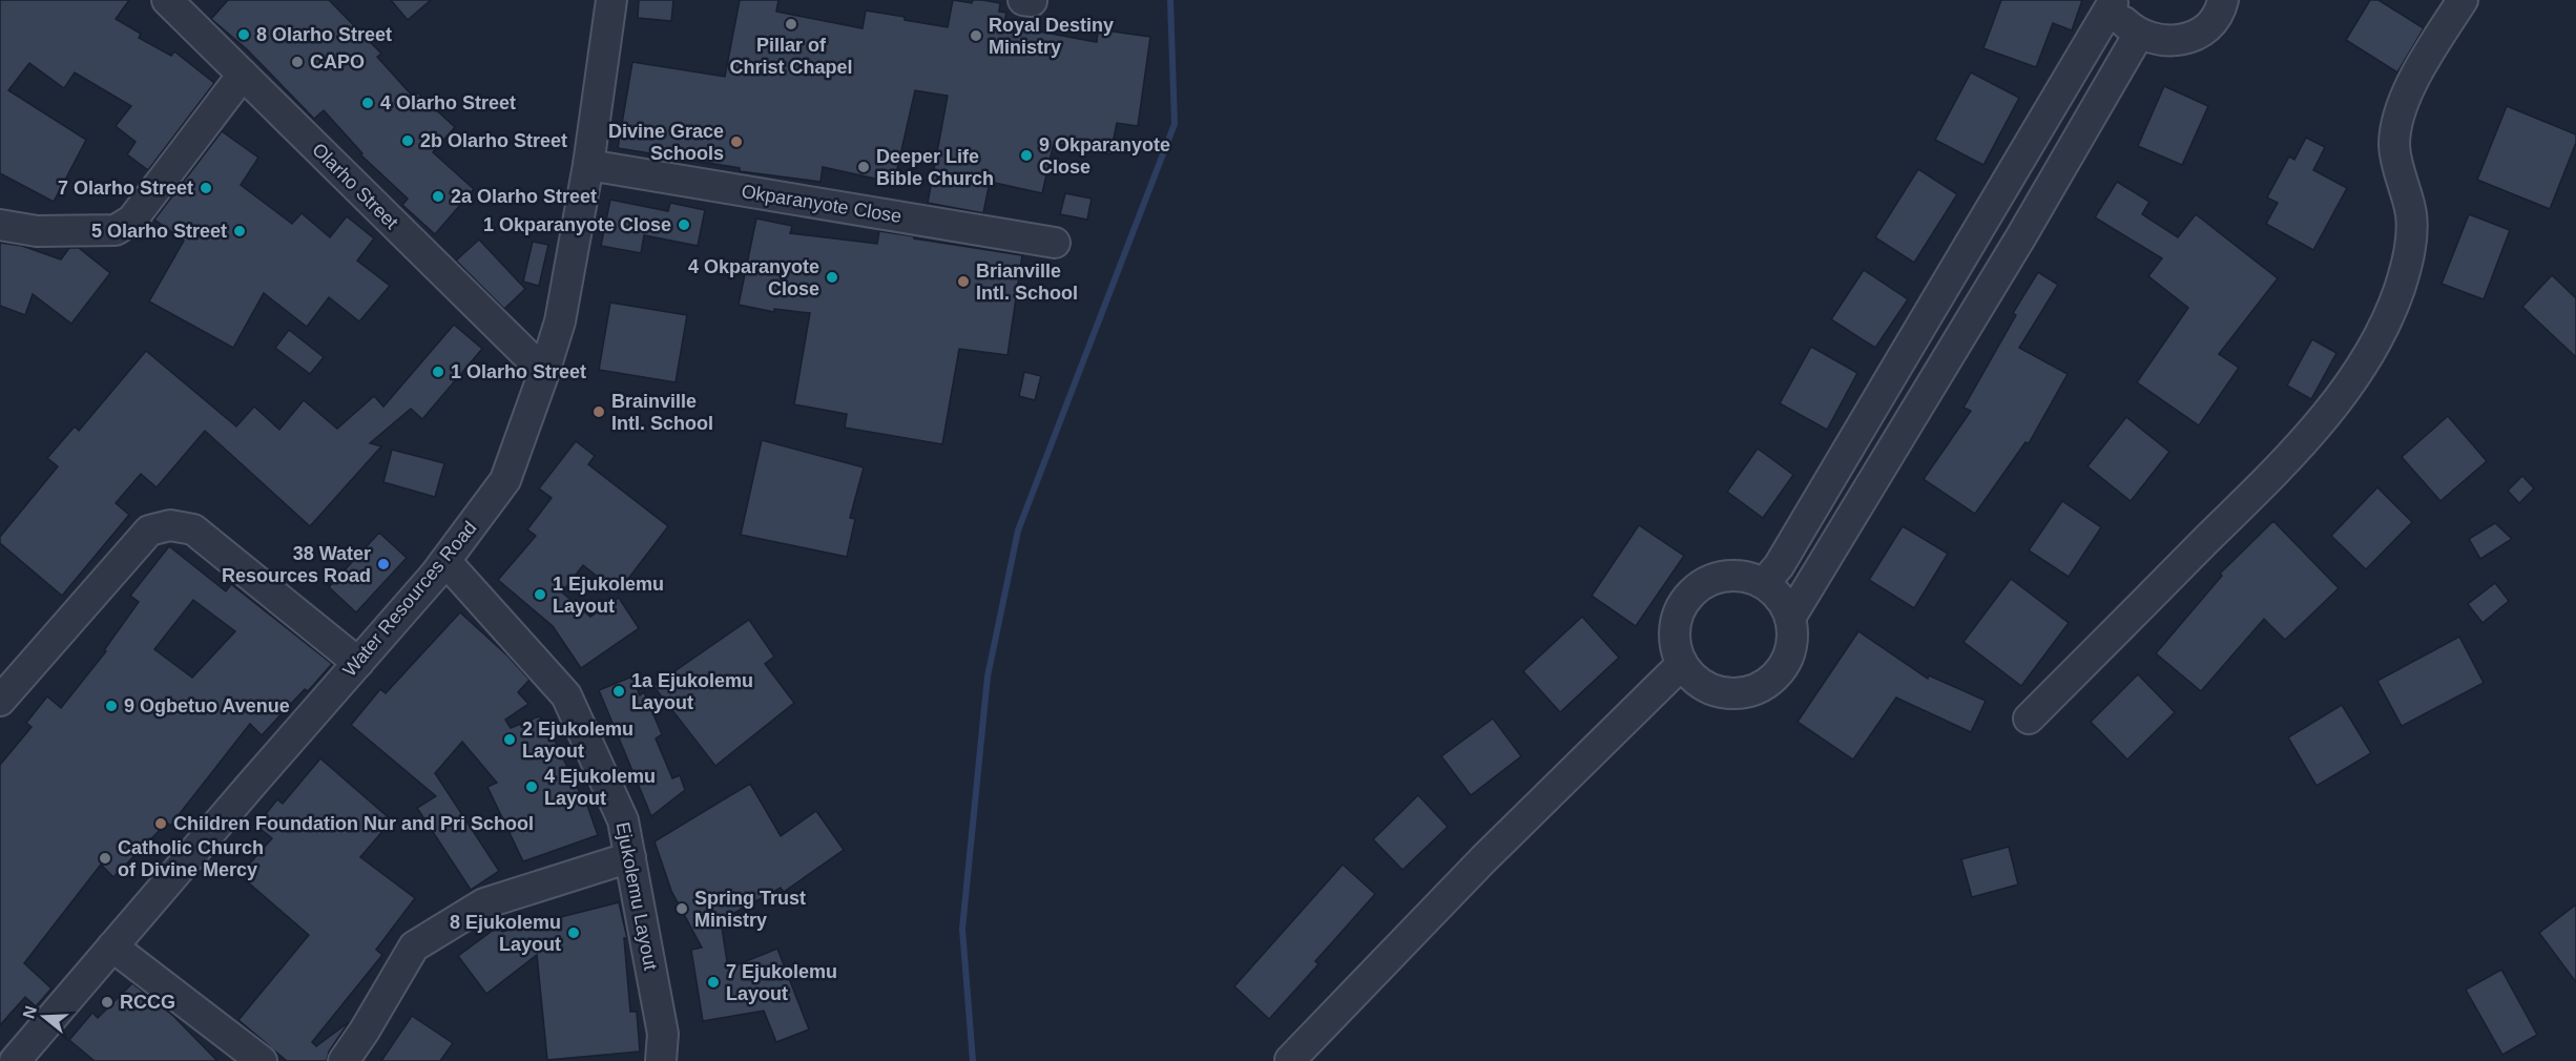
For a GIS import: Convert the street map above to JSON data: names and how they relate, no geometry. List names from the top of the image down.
{
  "streets": {
    "street": [
      "Olarho Street",
      "Okparanyote Close",
      "Water Resources Road",
      "Ejukolemu Layout"
    ]
  },
  "crossings": [
    ["Olarho Street", "Water Resources Road"],
    ["Okparanyote Close", "Water Resources Road"],
    ["Water Resources Road", "Ejukolemu Layout"]
  ],
  "places": [
    "Pillar of Christ Chapel",
    "8 Olarho Street",
    "Royal Destiny Ministry",
    "CAPO",
    "4 Olarho Street",
    "2b Olarho Street",
    "Divine Grace Schools",
    "9 Okparanyote Close",
    "Deeper Life Bible Church",
    "7 Olarho Street",
    "2a Olarho Street",
    "1 Okparanyote Close",
    "5 Olarho Street",
    "4 Okparanyote Close",
    "Brianville Intl. School",
    "1 Olarho Street",
    "Brainville Intl. School",
    "38 Water Resources Road",
    "1 Ejukolemu Layout",
    "1a Ejukolemu Layout",
    "9 Ogbetuo Avenue",
    "2 Ejukolemu Layout",
    "4 Ejukolemu Layout",
    "Children Foundation Nur and Pri School",
    "Catholic Church of Divine Mercy",
    "Spring Trust Ministry",
    "8 Ejukolemu Layout",
    "7 Ejukolemu Layout",
    "RCCG"
  ],
  "north": "left"
}
